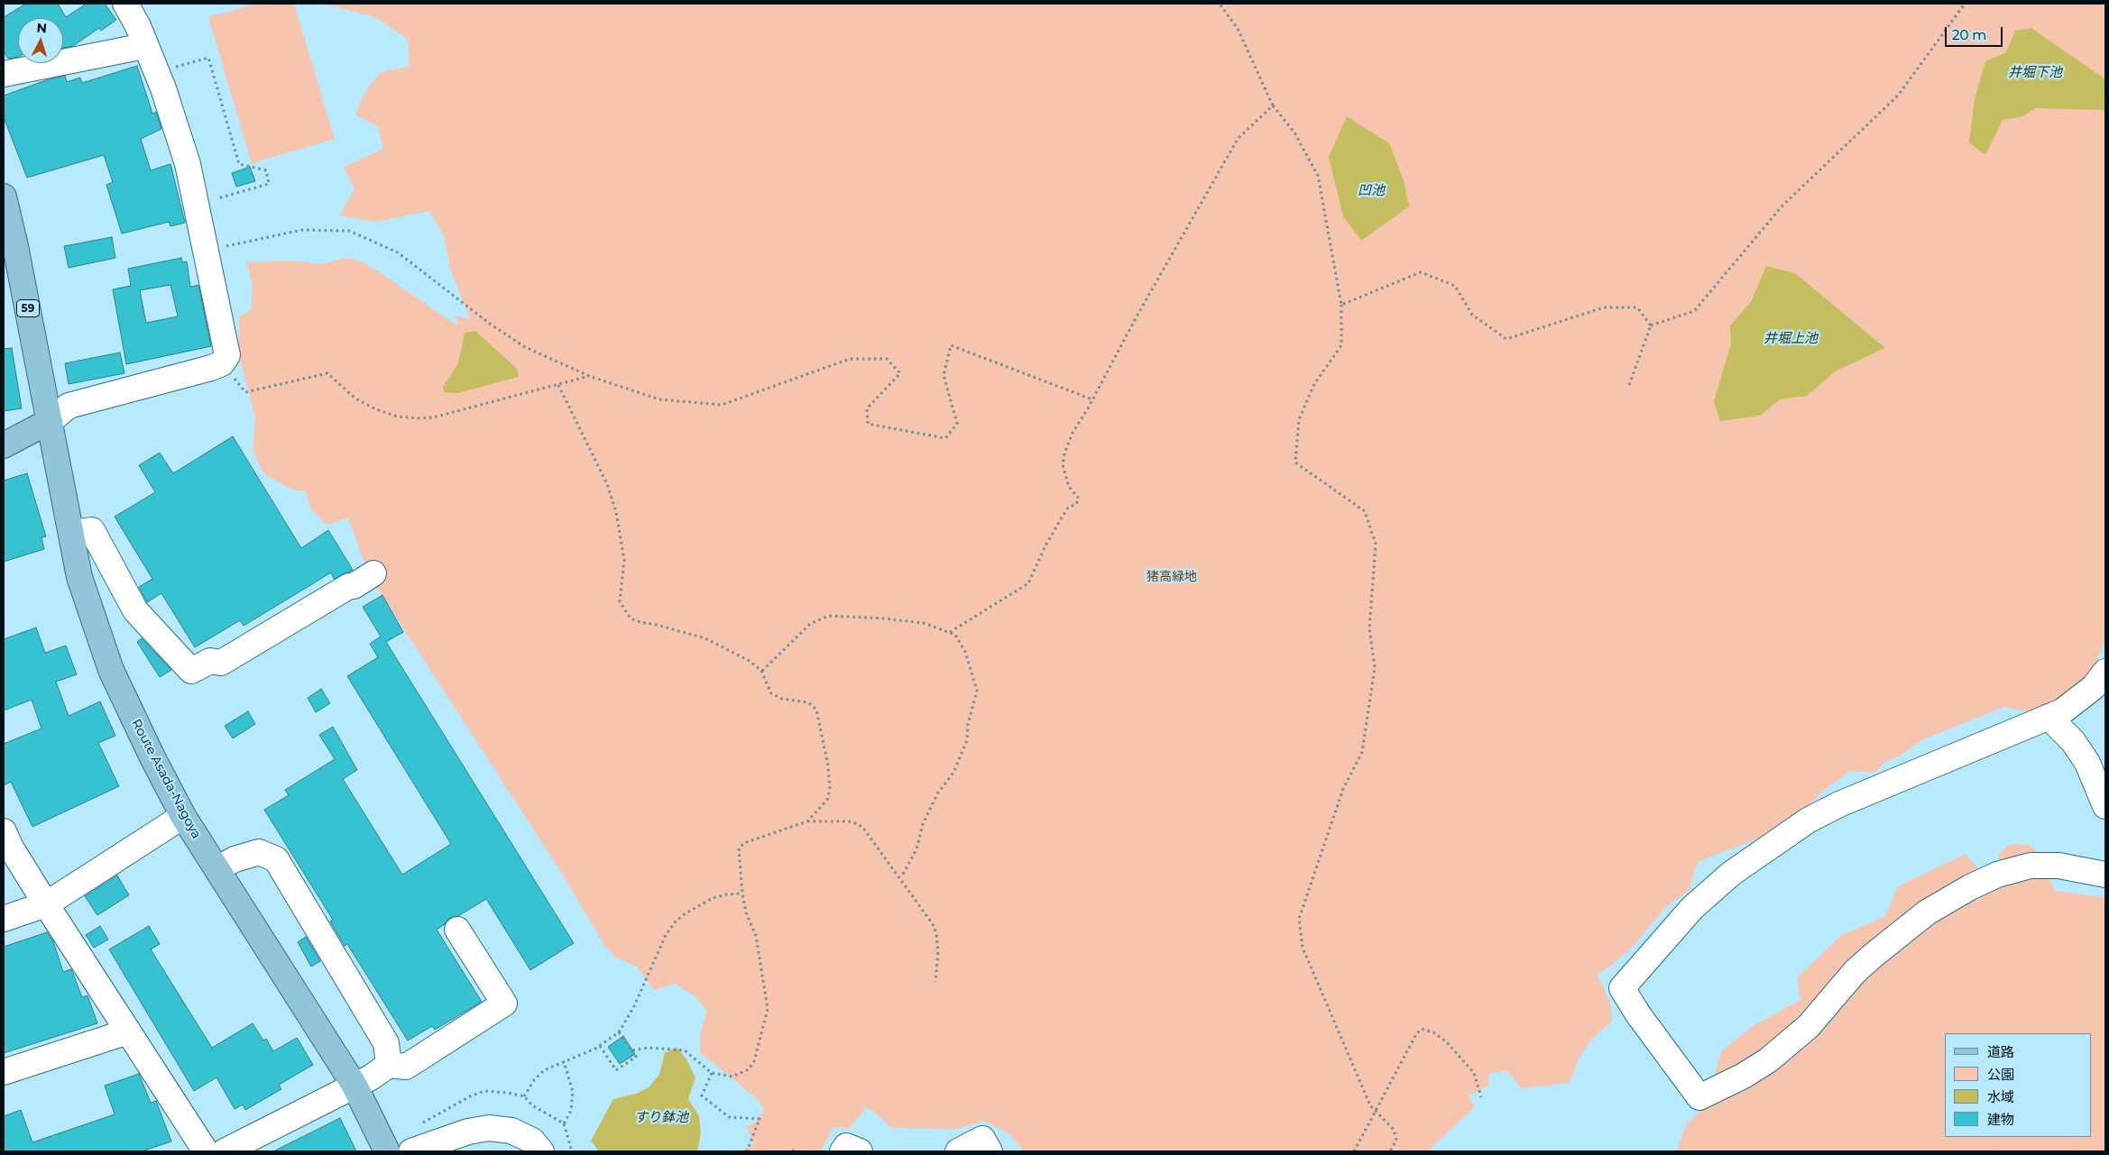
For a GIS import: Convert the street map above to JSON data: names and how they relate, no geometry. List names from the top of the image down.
{
  "streets": {
    "main road": ["59", "Route Asada-Nagoya"]
  },
  "crossings": [
    ["59", "Route Asada-Nagoya"]
  ],
  "water": [
    "井堀下池",
    "凹池",
    "井堀上池",
    "すり鉢池"
  ],
  "parks": ["猪高緑地"],
  "legend": [
    "道路",
    "公園",
    "水域",
    "建物"
  ],
  "scale_bar": "20 m",
  "north": "top"
}
